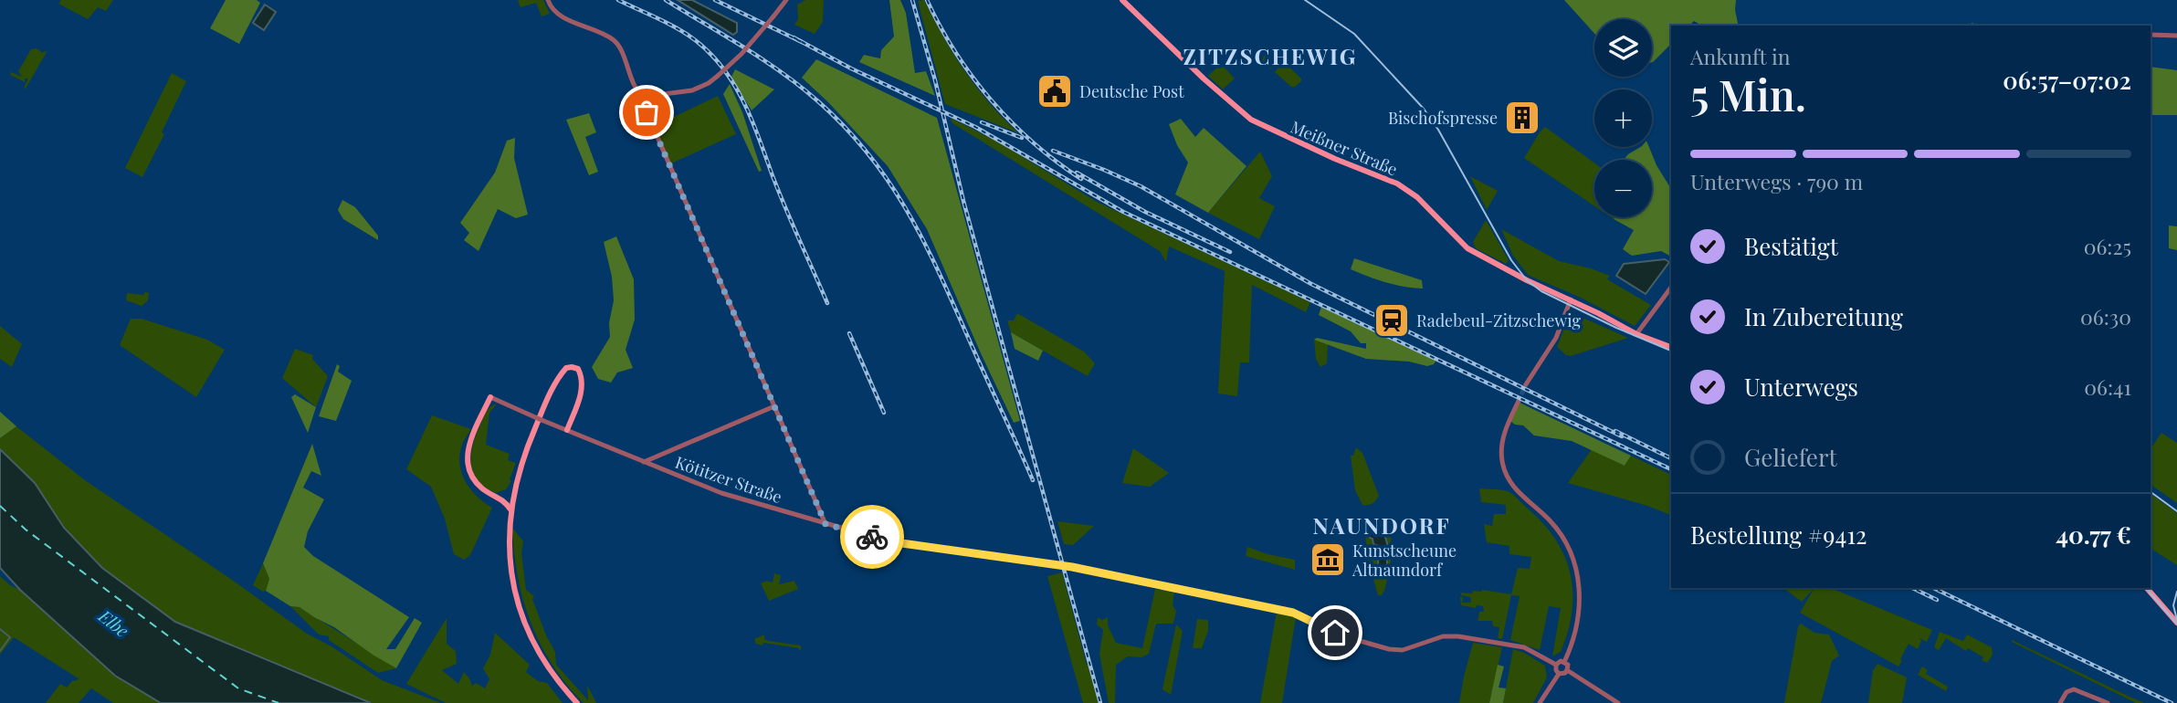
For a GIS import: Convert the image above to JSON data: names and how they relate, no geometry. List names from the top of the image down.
{
  "streets": {
    "main road": ["Meißner Straße"],
    "street": ["Kötitzer Straße"]
  },
  "districts": ["ZITZSCHEWIG", "NAUNDORF"],
  "water": ["Elbe"],
  "places": {
    "public building": ["Deutsche Post"],
    "building": ["Bischofspresse"],
    "station": ["Radebeul-Zitzschewig"],
    "museum": ["Kunstscheune Altnaundorf"]
  },
  "page": {
    "map_buttons": ["+", "−"],
    "heading": ["5 Min.", "Ankunft in", "06:57–07:02"],
    "panel": ["Bestellung #9412", "40.77 €"],
    "bar": "Unterwegs · 790 m",
    "list": [
      ["Bestätigt", "06:25"],
      ["In Zubereitung", "06:30"],
      ["Unterwegs", "06:41"],
      "Geliefert"
    ]
  }
}
